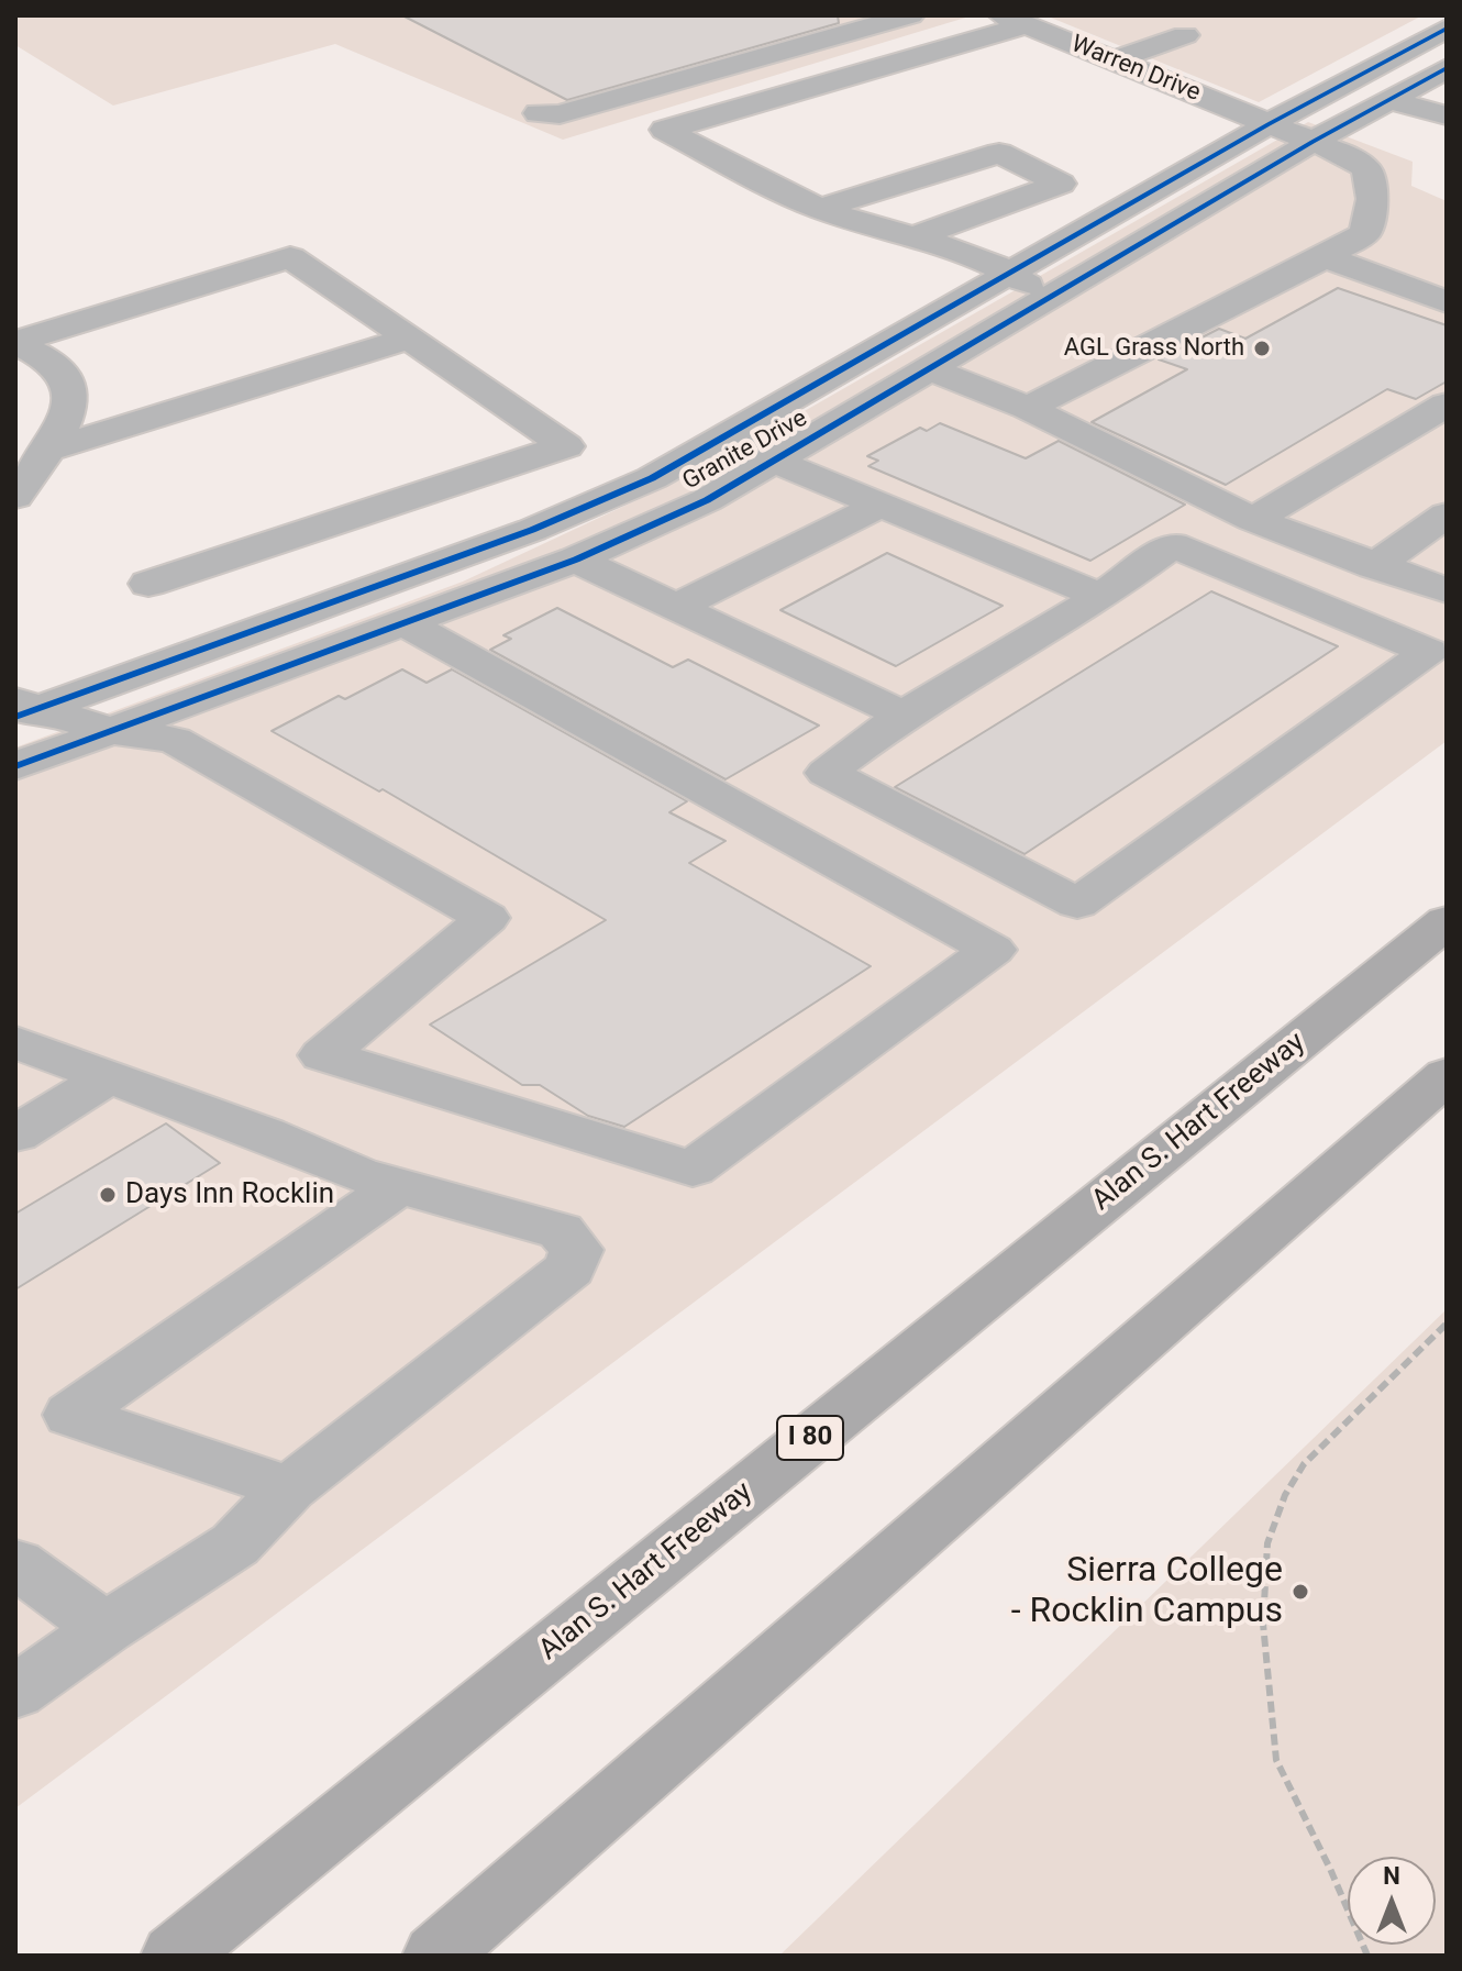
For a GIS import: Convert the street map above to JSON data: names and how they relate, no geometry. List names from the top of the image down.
{
  "streets": {
    "highway": ["Alan S. Hart Freeway", "I 80"],
    "street": ["Warren Drive", "Granite Drive"]
  },
  "crossings": [
    ["Warren Drive", "Granite Drive"]
  ],
  "places": ["AGL Grass North", "Days Inn Rocklin", "Sierra College - Rocklin Campus"],
  "north": "top"
}
